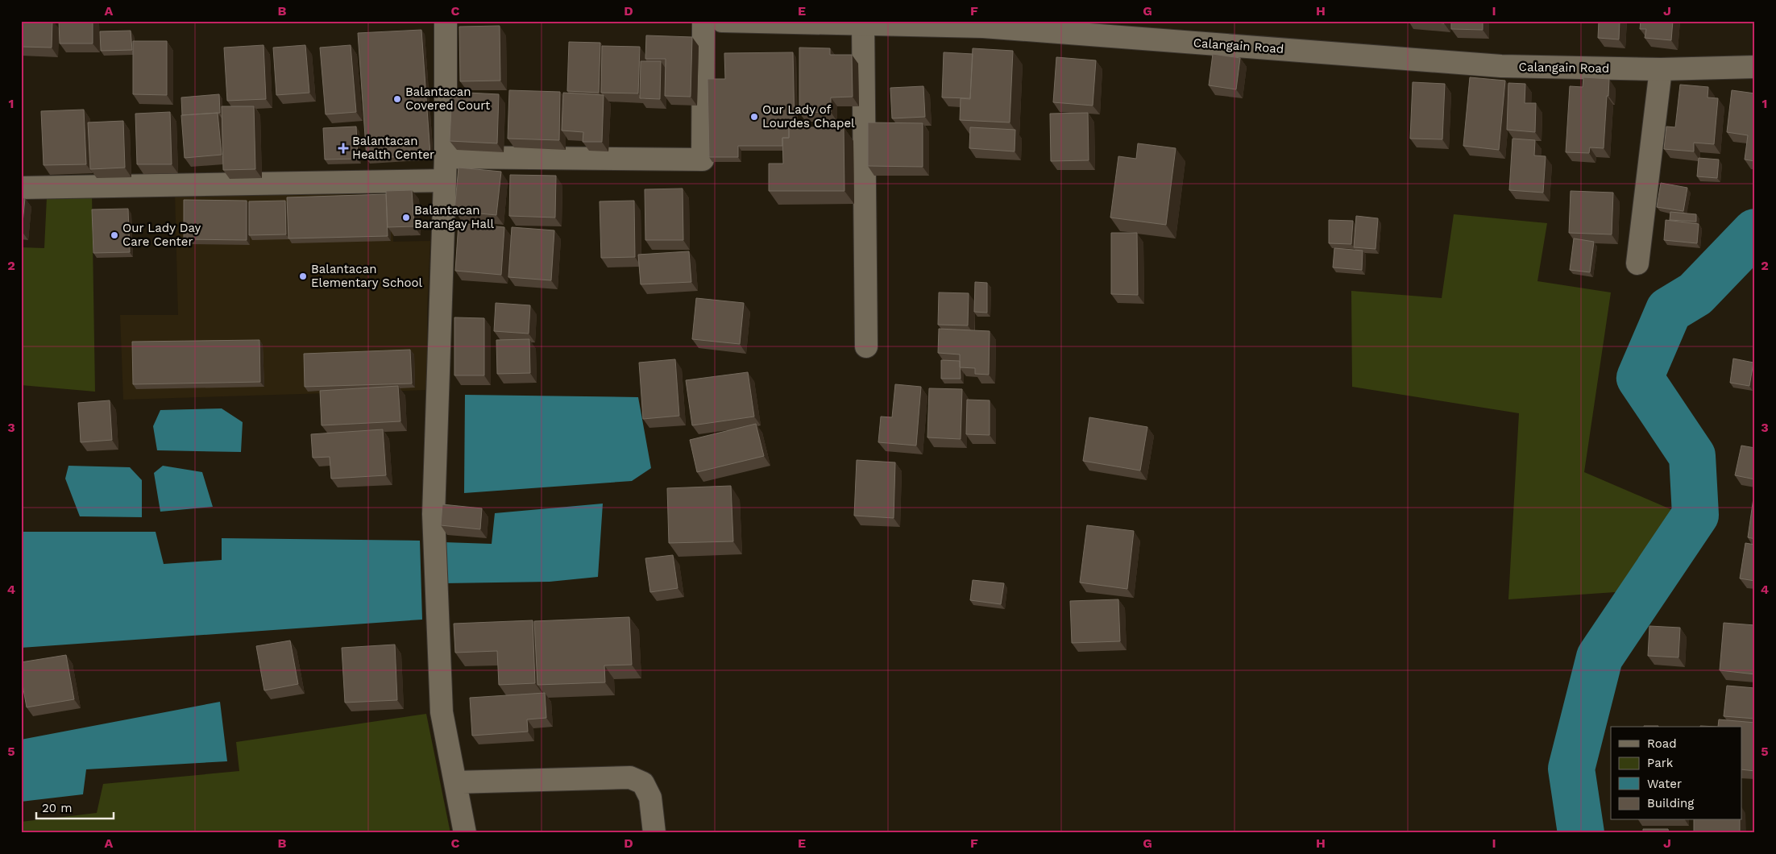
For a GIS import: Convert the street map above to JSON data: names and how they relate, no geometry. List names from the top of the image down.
{
  "streets": {
    "street": ["Calangain Road"]
  },
  "places": {
    "other": [
      "Balantacan Covered Court",
      "Our Lady of Lourdes Chapel",
      "Balantacan Barangay Hall",
      "Our Lady Day Care Center",
      "Balantacan Elementary School"
    ],
    "health": ["Balantacan Health Center"]
  },
  "legend": [
    "Road",
    "Park",
    "Water",
    "Building"
  ],
  "scale_bar": "20 m",
  "grid": {
    "columns": [
      "A",
      "B",
      "C",
      "D",
      "E",
      "F",
      "G",
      "H",
      "I",
      "J"
    ],
    "rows": [
      "1",
      "2",
      "3",
      "4",
      "5"
    ]
  }
}
